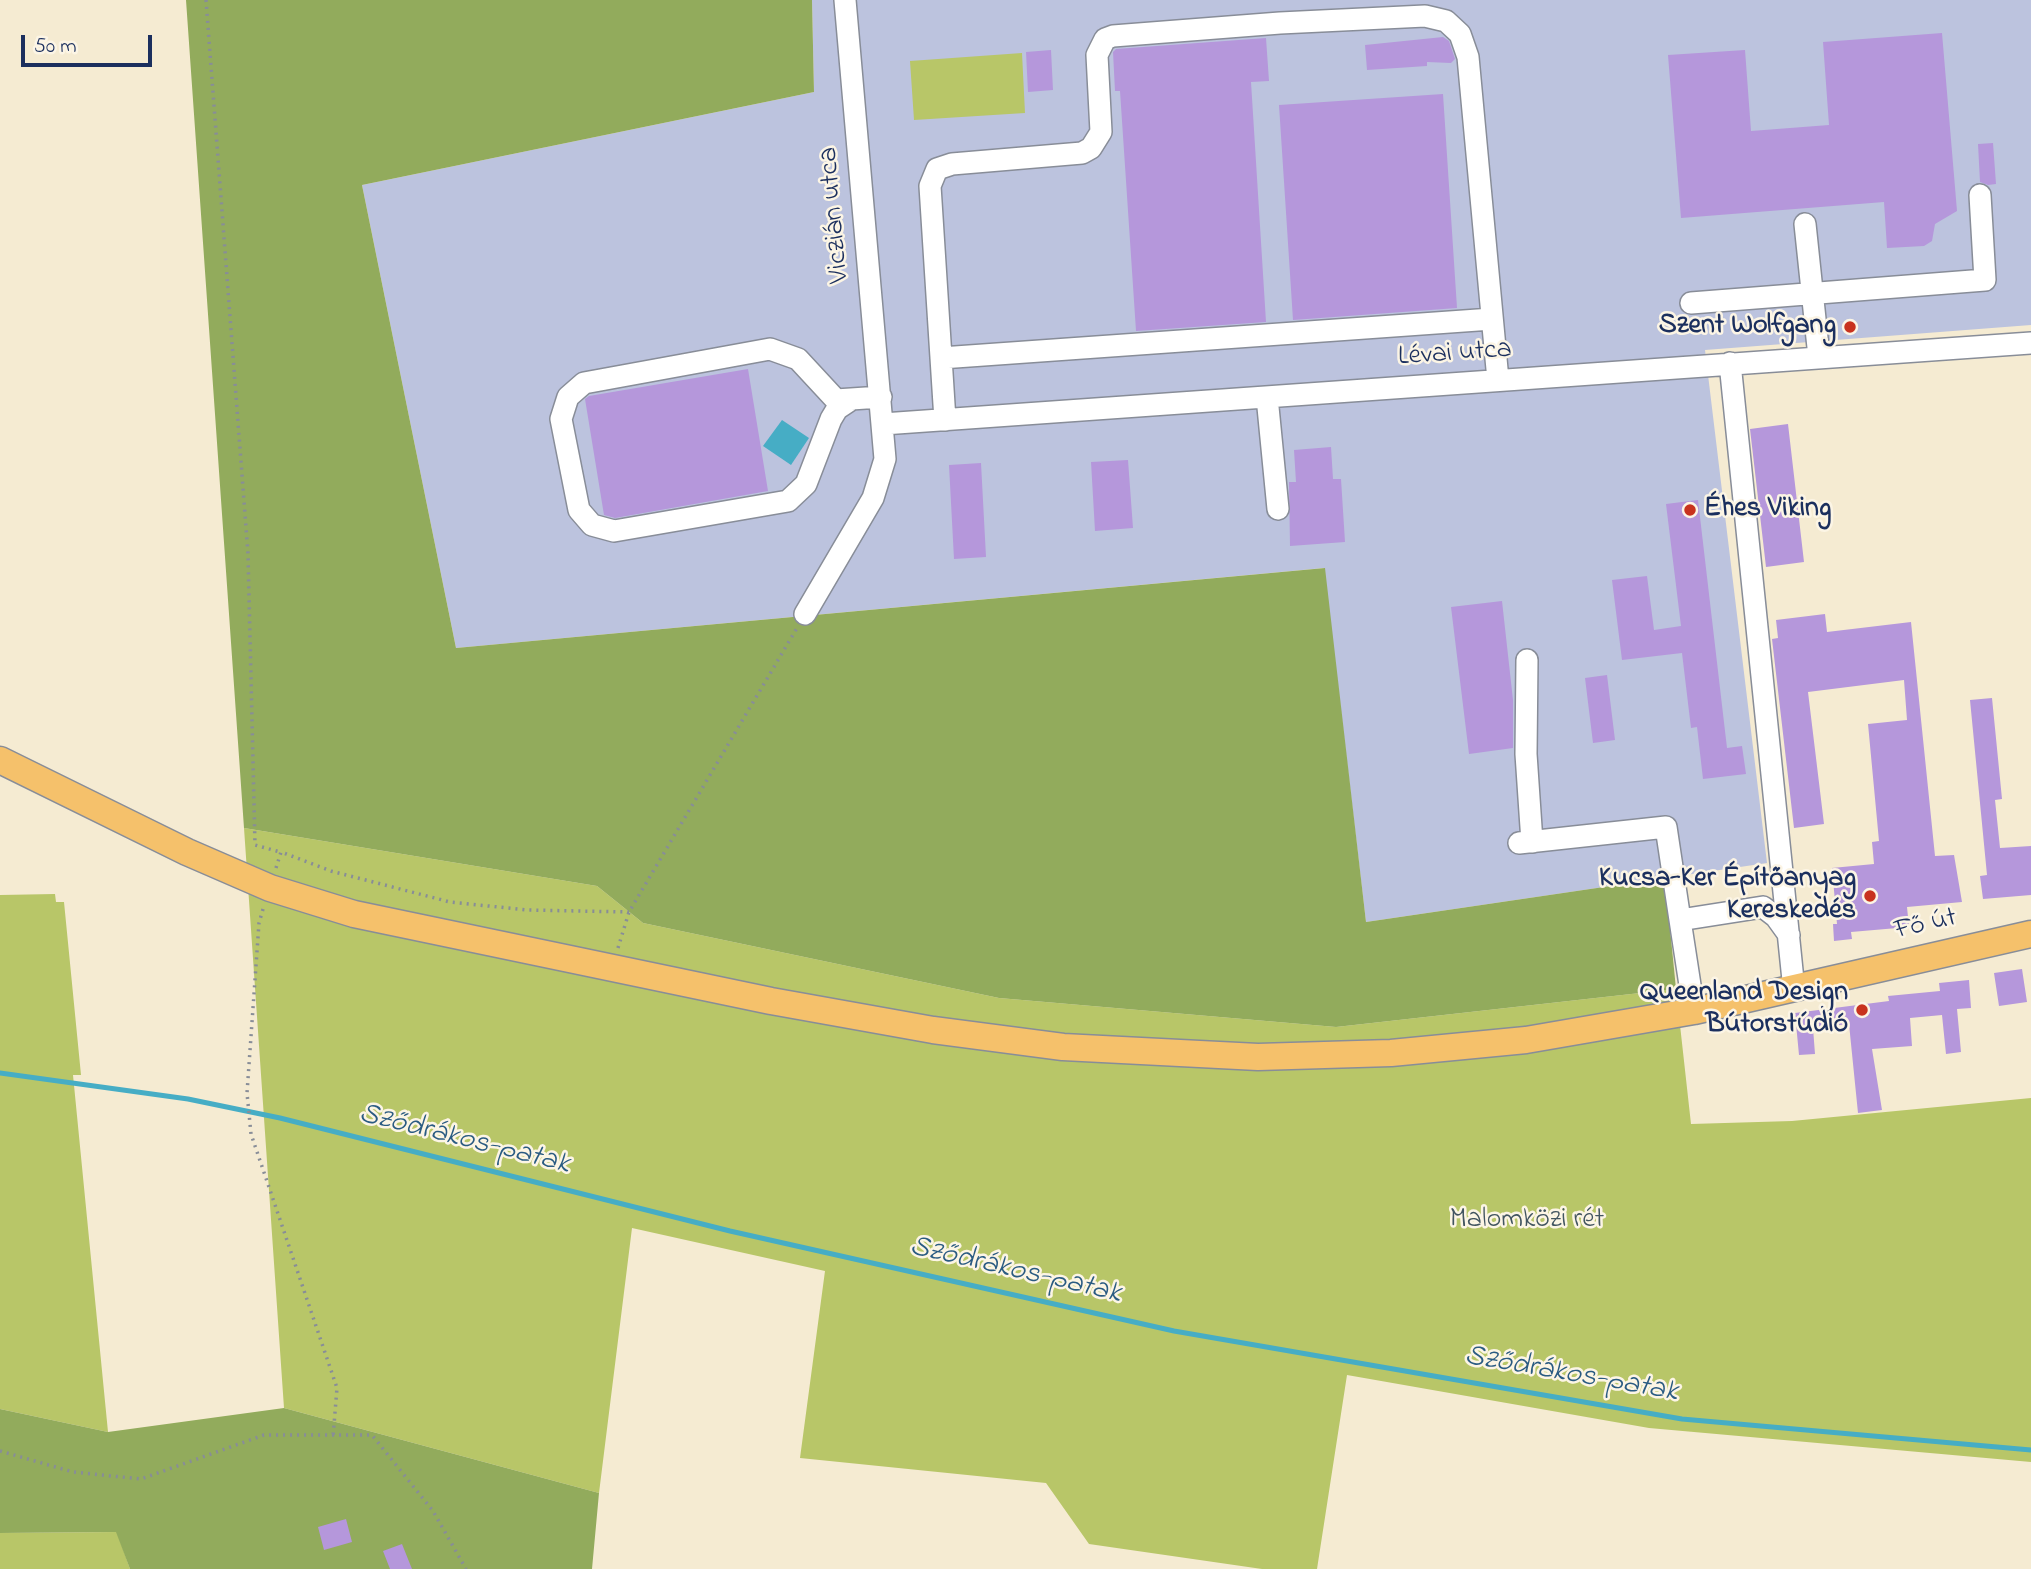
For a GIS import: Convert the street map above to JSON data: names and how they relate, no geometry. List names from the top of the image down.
{
  "streets": {
    "main road": ["Fő út"],
    "street": ["Viczián utca", "Lévai utca"]
  },
  "crossings": [
    ["Viczián utca", "Lévai utca"]
  ],
  "water": ["Sződrákos-patak"],
  "parks": ["Malomközi rét"],
  "places": [
    "Szent Wolfgang",
    "Éhes Viking",
    "Kucsa-Ker Építőanyag Kereskedés",
    "Queenland Design Bútorstúdió"
  ],
  "scale_bar": "50 m"
}
